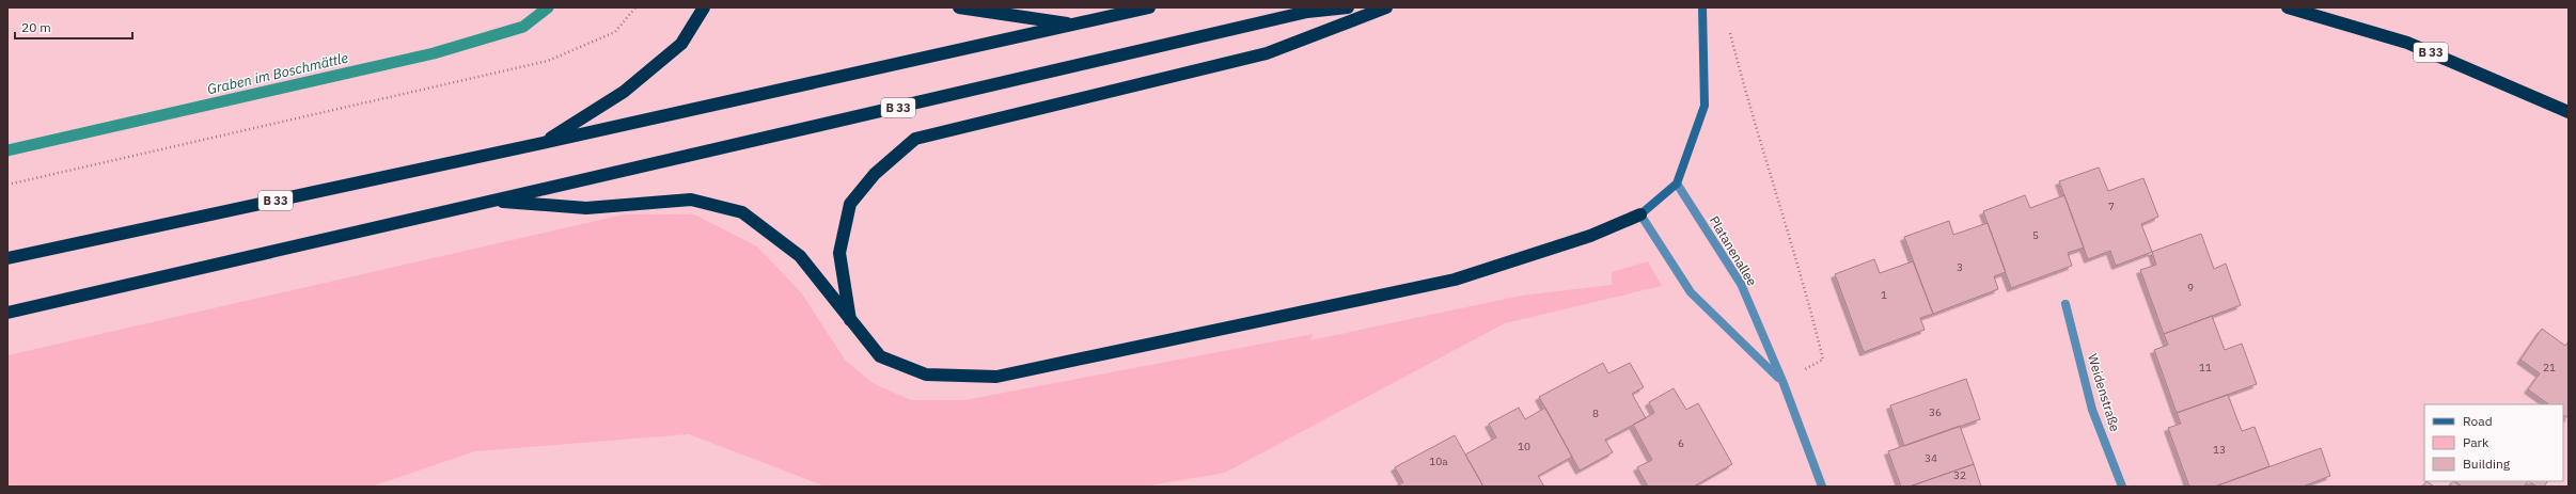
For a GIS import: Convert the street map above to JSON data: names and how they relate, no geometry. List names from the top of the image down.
{
  "streets": {
    "highway": ["B 33"],
    "street": ["Platanenallee", "Weidenstraße"]
  },
  "water": ["Graben im Boschmättle"],
  "house_numbers": [
    "7",
    "5",
    "3",
    "9",
    "1",
    "11",
    "21",
    "36",
    "8",
    "6",
    "10",
    "13",
    "34",
    "10a",
    "32"
  ],
  "legend": ["Road", "Park", "Building"],
  "scale_bar": "20 m"
}
